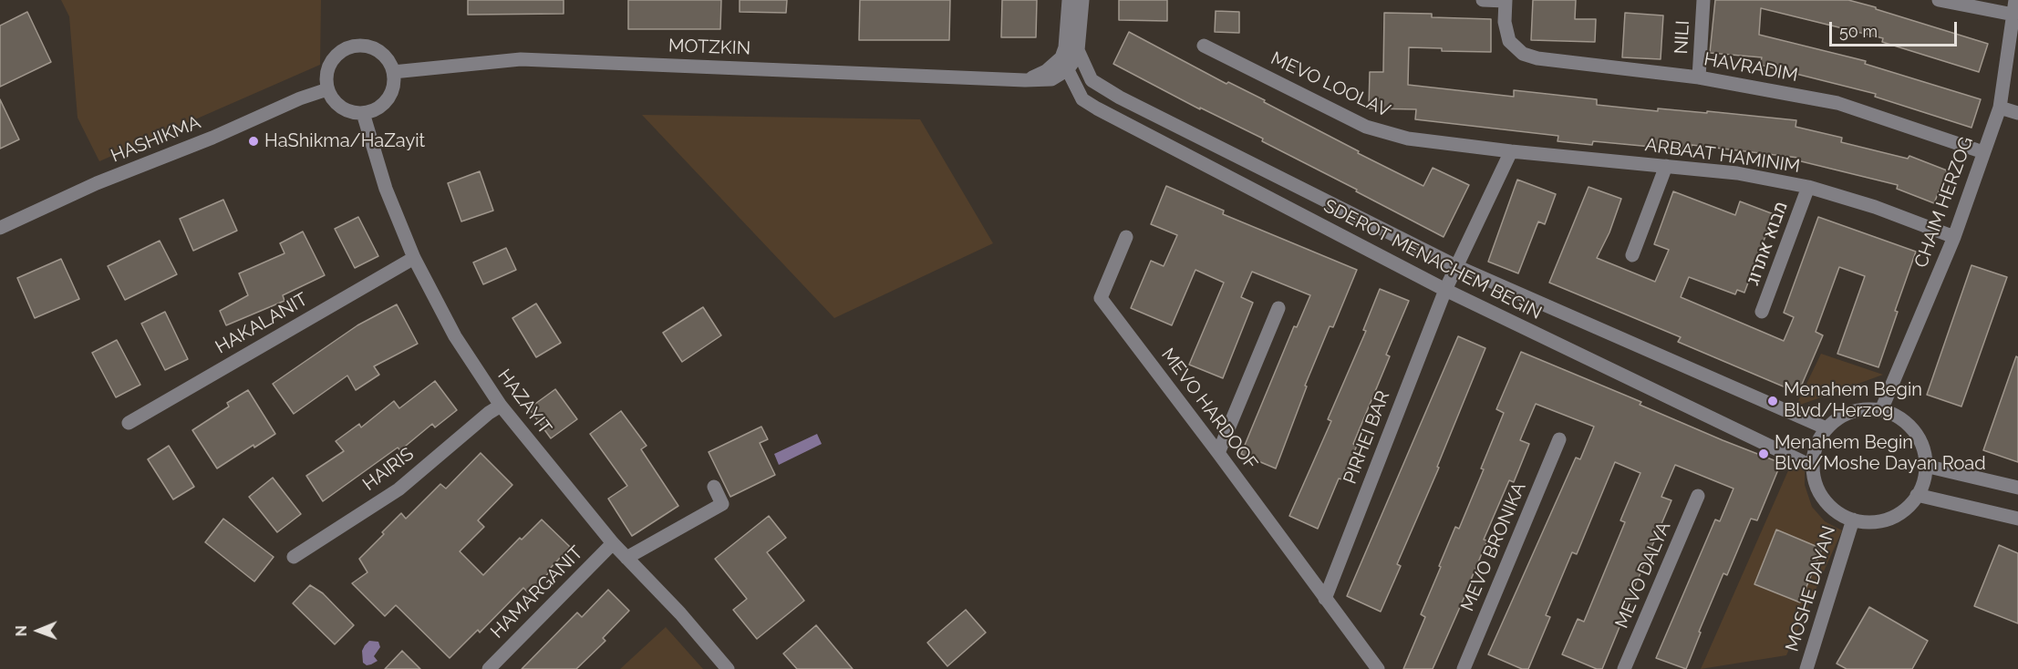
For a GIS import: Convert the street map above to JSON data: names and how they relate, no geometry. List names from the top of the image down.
{
  "streets": {
    "street": [
      "NILI",
      "MOTZKIN",
      "HAVRADIM",
      "MEVO LOOLAV",
      "HASHIKMA",
      "ARBAAT HAMINIM",
      "CHAIM HERZOG",
      "מבוא אתרוג",
      "SDEROT MENACHEM BEGIN",
      "HAKALANIT",
      "HAZAYIT",
      "MEVO HARDOOF",
      "PIRHEI BAR",
      "HAIRIS",
      "MEVO BRONIKA",
      "MEVO DALYA",
      "MOSHE DAYAN",
      "HAMARGANIT"
    ]
  },
  "crossings": [
    ["NILI", "HAVRADIM"],
    ["MOTZKIN", "HASHIKMA"],
    ["MOTZKIN", "SDEROT MENACHEM BEGIN"],
    ["MOTZKIN", "HAZAYIT"],
    ["HAVRADIM", "CHAIM HERZOG"],
    ["MEVO LOOLAV", "ARBAAT HAMINIM"],
    ["MEVO LOOLAV", "PIRHEI BAR"],
    ["HASHIKMA", "HAZAYIT"],
    ["ARBAAT HAMINIM", "CHAIM HERZOG"],
    ["ARBAAT HAMINIM", "מבוא אתרוג"],
    ["ARBAAT HAMINIM", "PIRHEI BAR"],
    ["CHAIM HERZOG", "SDEROT MENACHEM BEGIN"],
    ["CHAIM HERZOG", "MOSHE DAYAN"],
    ["SDEROT MENACHEM BEGIN", "PIRHEI BAR"],
    ["SDEROT MENACHEM BEGIN", "MOSHE DAYAN"],
    ["HAKALANIT", "HAZAYIT"],
    ["HAZAYIT", "HAIRIS"],
    ["HAZAYIT", "HAMARGANIT"],
    ["MEVO HARDOOF", "PIRHEI BAR"]
  ],
  "places": ["HaShikma/HaZayit", "Menahem Begin Blvd/Herzog", "Menahem Begin Blvd/Moshe Dayan Road"],
  "scale_bar": "50 m",
  "north": "left"
}
